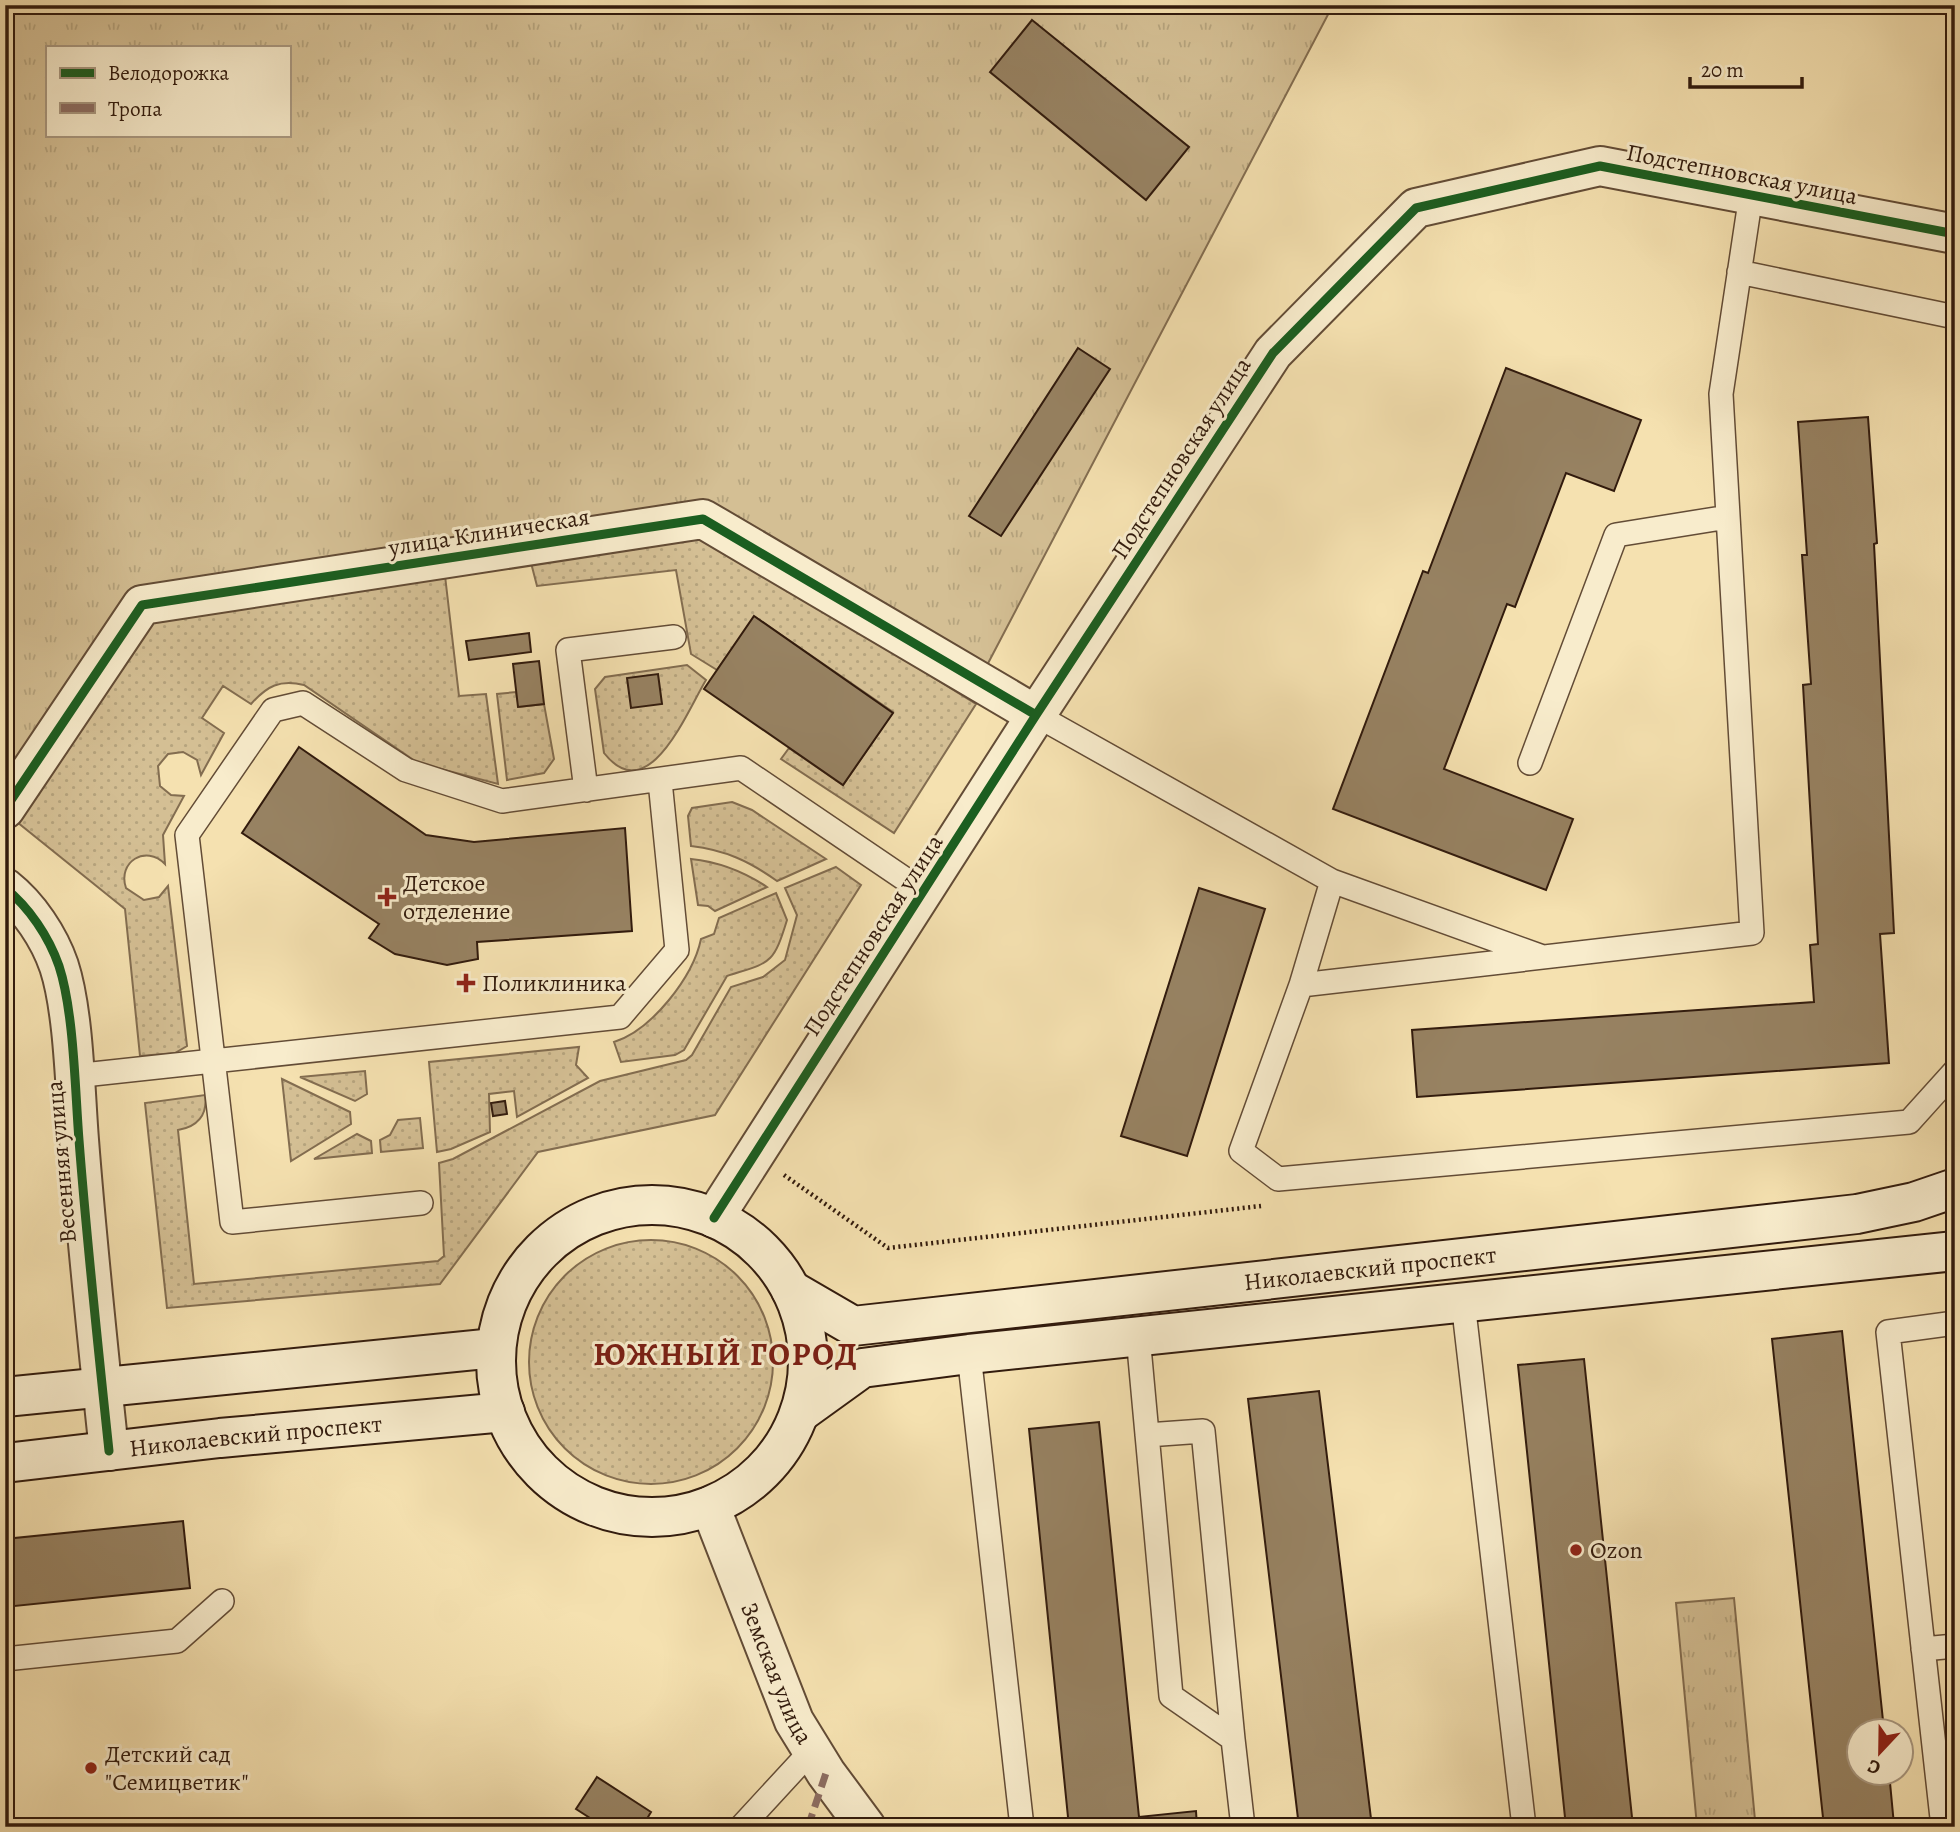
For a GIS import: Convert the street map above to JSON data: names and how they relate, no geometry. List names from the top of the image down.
{
  "streets": {
    "main road": [
      "Подстепновская улица",
      "улица Клиническая",
      "Весенняя улица",
      "Николаевский проспект",
      "Земская улица"
    ]
  },
  "crossings": [
    ["Подстепновская улица", "улица Клиническая"],
    ["Весенняя улица", "Николаевский проспект"]
  ],
  "districts": ["ЮЖНЫЙ ГОРОД"],
  "places": {
    "health": ["Детское отделение", "Поликлиника"],
    "other": ["Ozon", "Детский сад \"Семицветик\""]
  },
  "legend": ["Велодорожка", "Тропа"],
  "scale_bar": "20 m",
  "north": "bottom"
}
